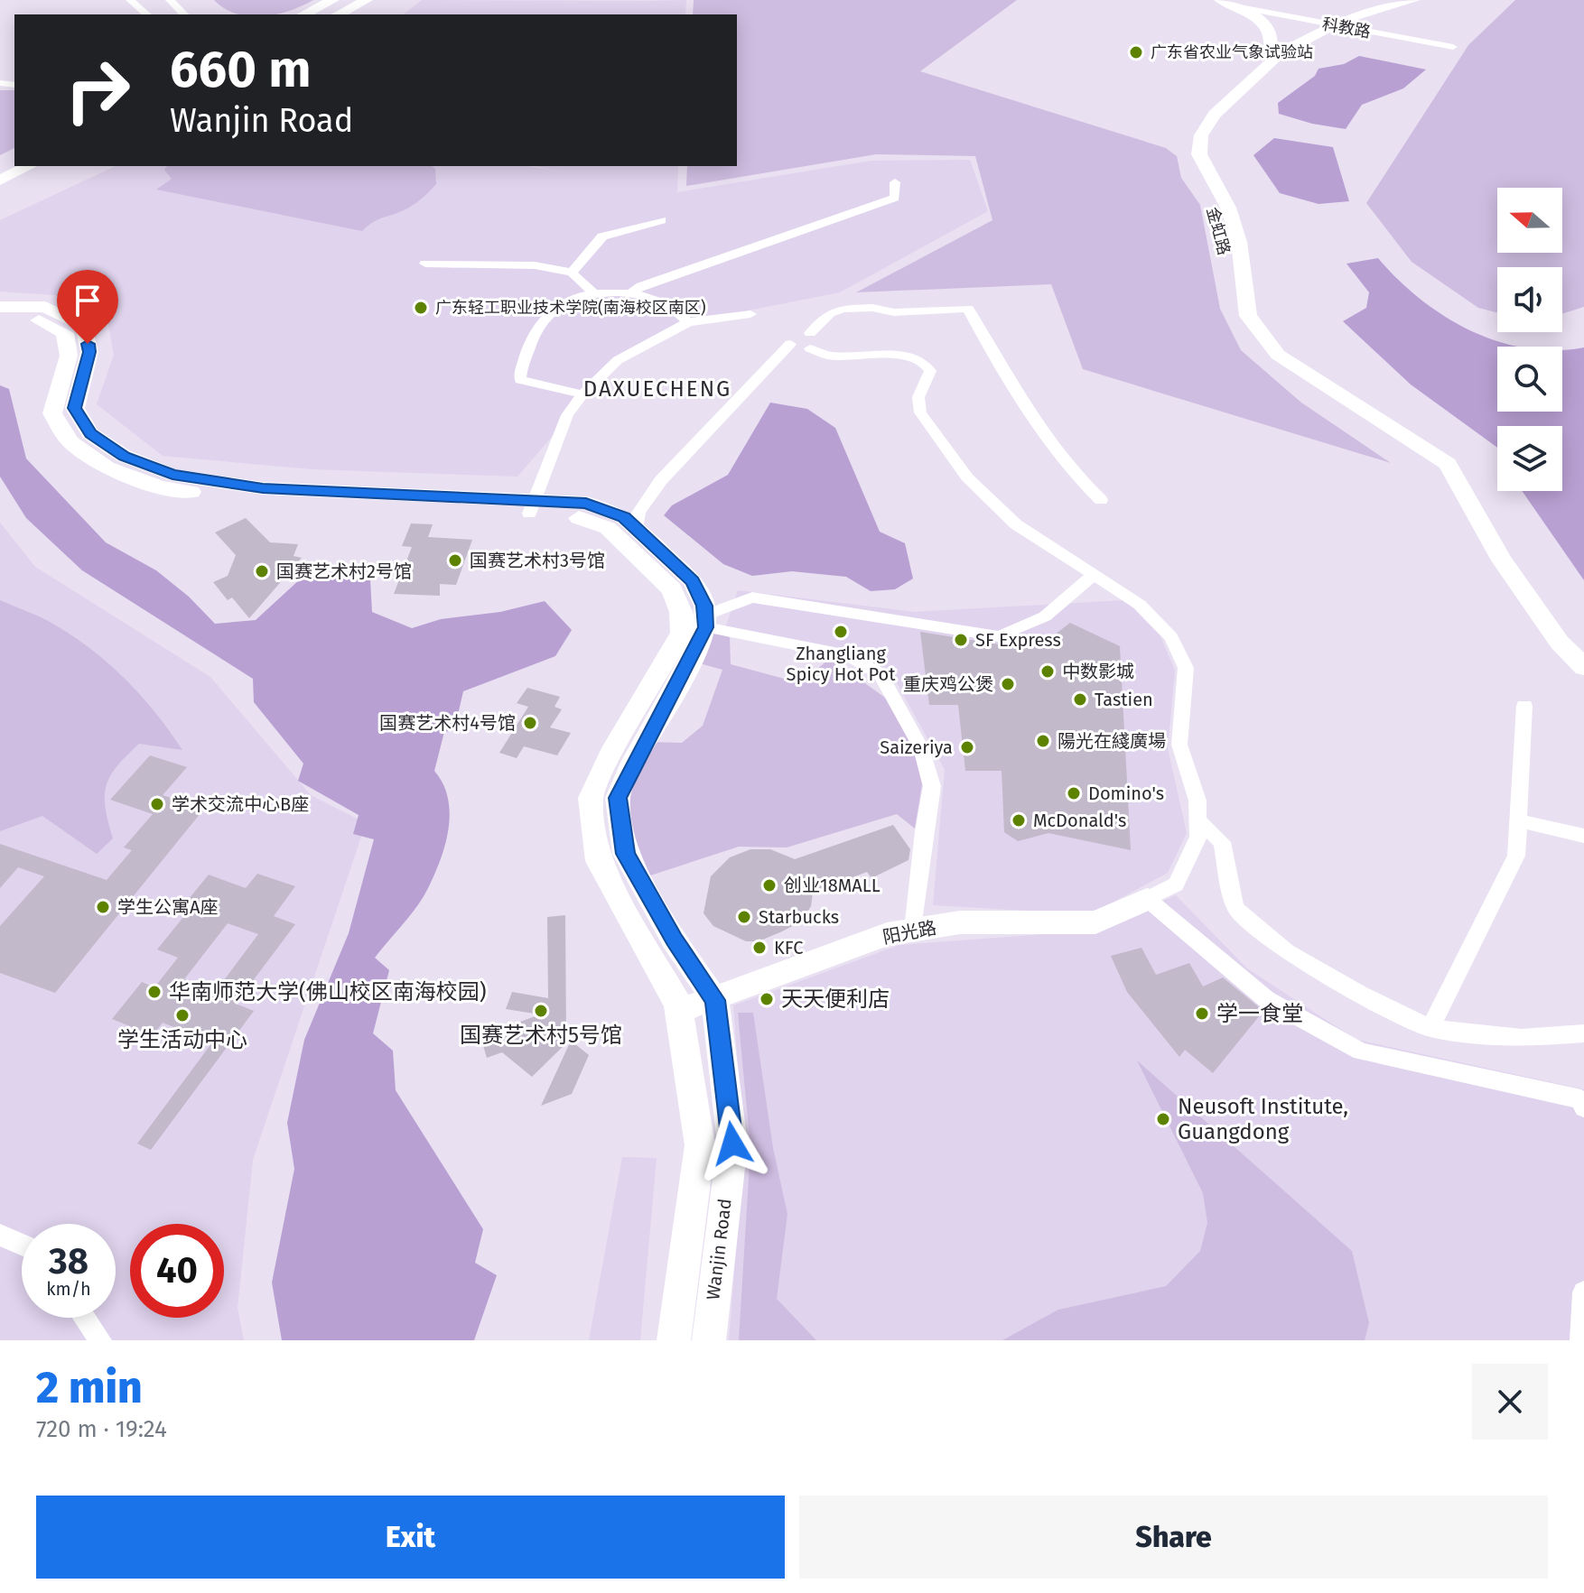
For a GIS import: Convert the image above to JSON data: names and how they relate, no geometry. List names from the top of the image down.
{
  "streets": {
    "street": [
      "科教路",
      "金虹路",
      "阳光路",
      "Wanjin Road"
    ]
  },
  "crossings": [
    ["科教路", "金虹路"],
    ["阳光路", "Wanjin Road"]
  ],
  "districts": ["DAXUECHENG"],
  "places": [
    "广东省农业气象试验站",
    "广东轻工职业技术学院(南海校区南区)",
    "国赛艺术村3号馆",
    "国赛艺术村2号馆",
    "Zhangliang Spicy Hot Pot",
    "SF Express",
    "中数影城",
    "重庆鸡公煲",
    "Tastien",
    "国赛艺术村4号馆",
    "陽光在綫廣場",
    "Saizeriya",
    "Domino's",
    "学术交流中心B座",
    "McDonald's",
    "创业18MALL",
    "学生公寓A座",
    "Starbucks",
    "KFC",
    "华南师范大学(佛山校区南海校园)",
    "天天便利店",
    "国赛艺术村5号馆",
    "学一食堂",
    "学生活动中心",
    "Neusoft Institute, Guangdong"
  ],
  "north": "left",
  "page": {
    "turn": ["660 m", "Wanjin Road"],
    "speed": "38 km/h",
    "limit": "40",
    "heading": ["2 min", "720 m · 19:24"],
    "buttons": ["Exit", "Share"]
  }
}
